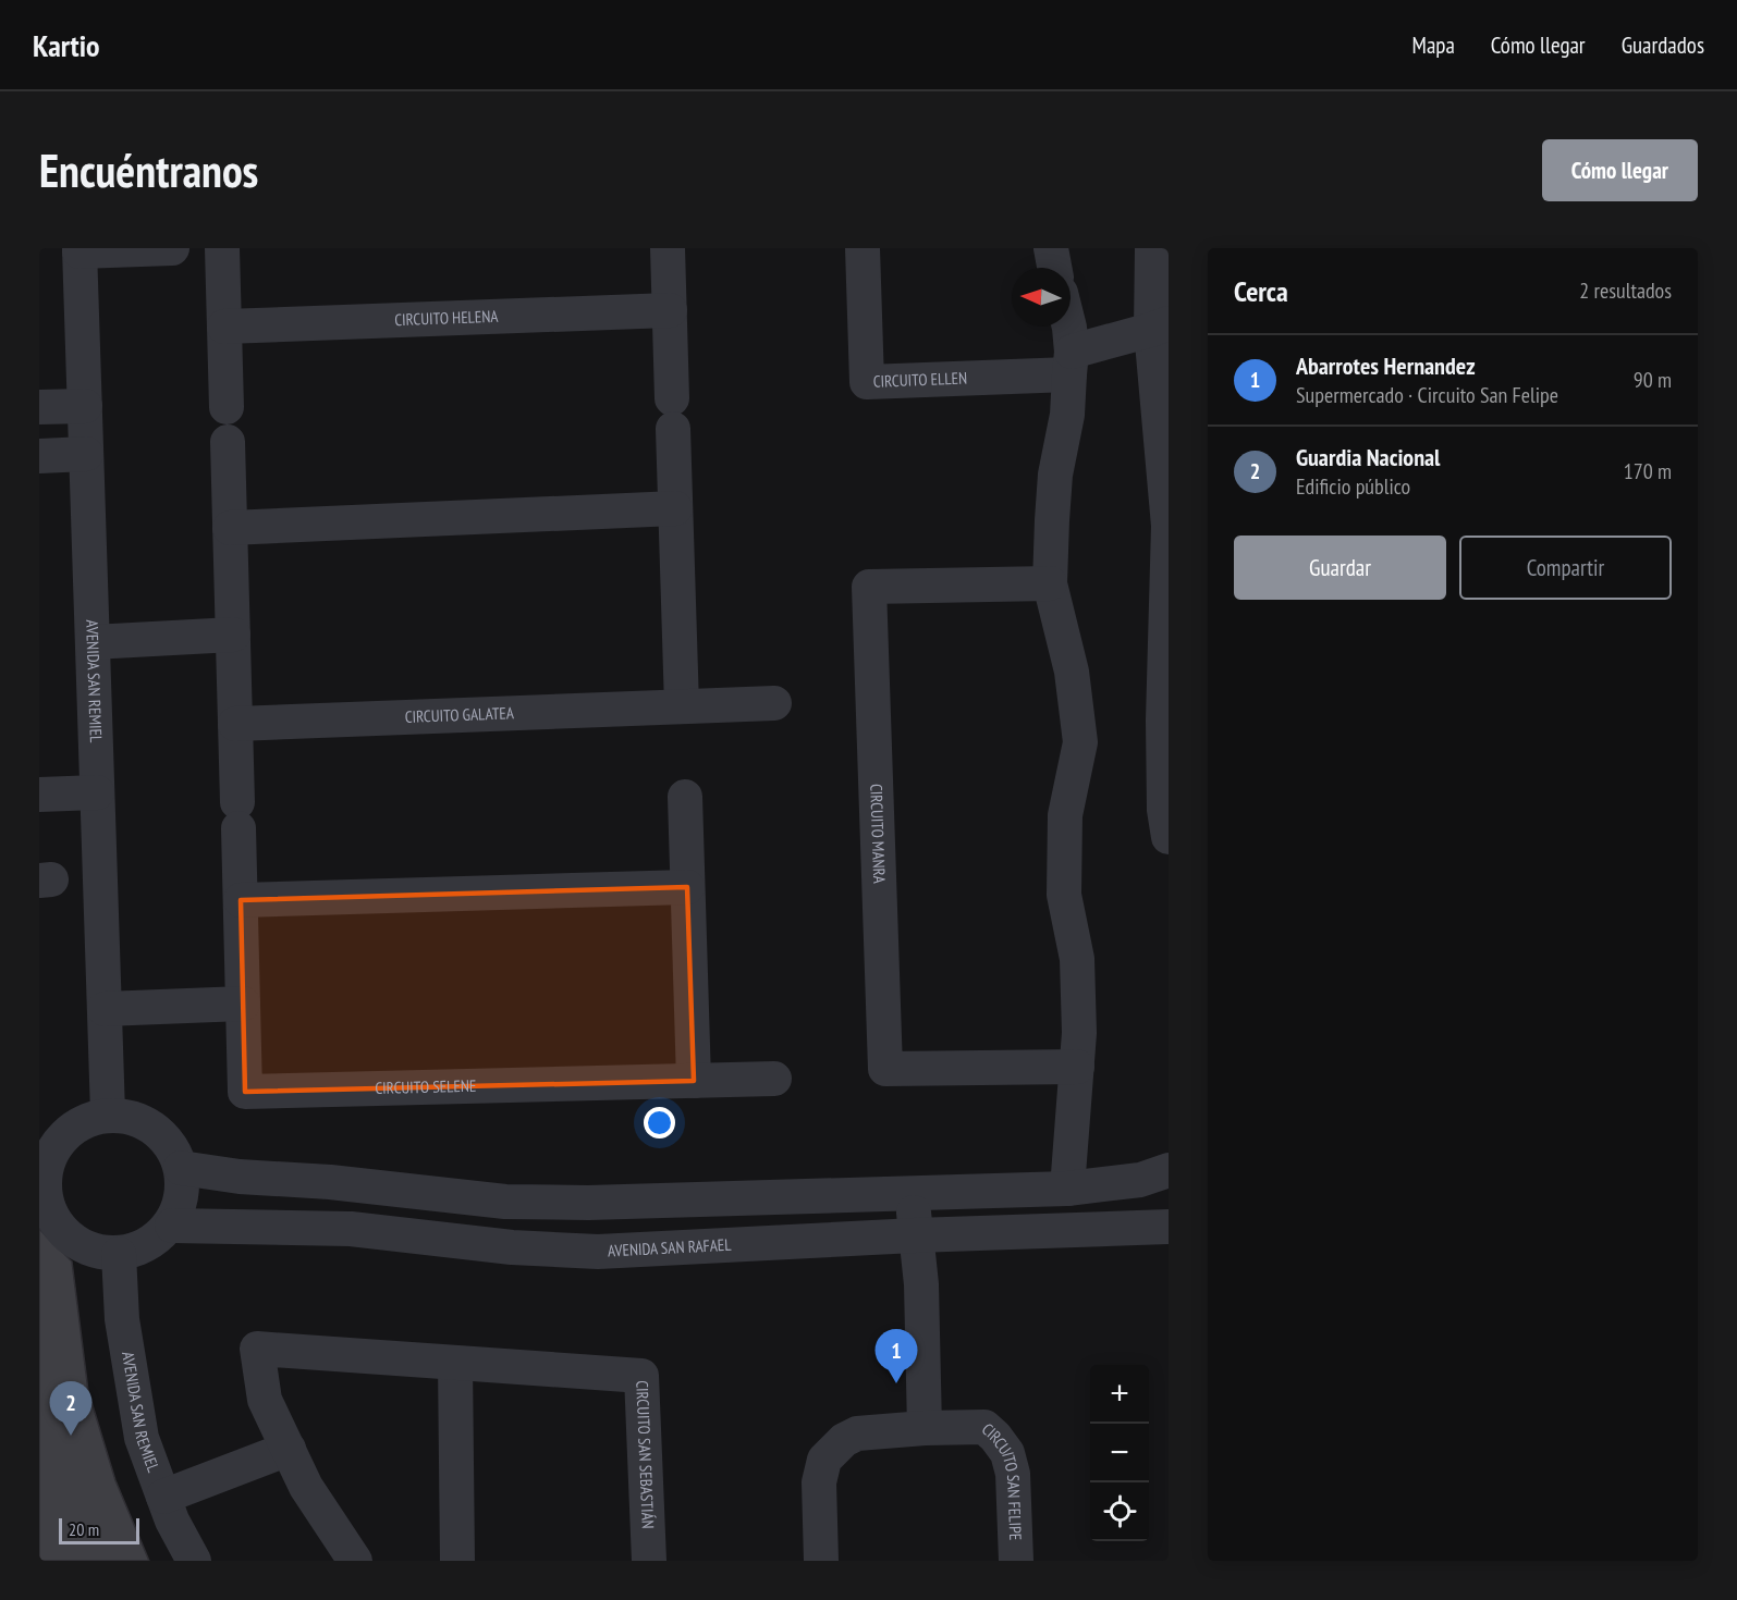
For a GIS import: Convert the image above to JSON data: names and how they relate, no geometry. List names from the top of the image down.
{
  "streets": {
    "street": [
      "CIRCUITO HELENA",
      "CIRCUITO ELLEN",
      "AVENIDA SAN REMIEL",
      "CIRCUITO GALATEA",
      "CIRCUITO MANRA",
      "CIRCUITO SELENE",
      "AVENIDA SAN RAFAEL",
      "CIRCUITO SAN SEBASTIÁN",
      "CIRCUITO SAN FELIPE"
    ]
  },
  "crossings": [
    ["AVENIDA SAN REMIEL", "AVENIDA SAN RAFAEL"],
    ["CIRCUITO GALATEA", "CIRCUITO SELENE"]
  ],
  "scale_bar": "20 m",
  "north": "left",
  "page": {
    "header": "Kartio",
    "nav": ["Mapa", "Cómo llegar", "Guardados"],
    "buttons": [
      "Cómo llegar",
      ["Guardar", "Compartir"]
    ],
    "title": "Encuéntranos",
    "heading": ["Cerca", "2 resultados"],
    "list": [
      {
        "mark": "1",
        "name": "Abarrotes Hernandez",
        "note": "Supermercado · Circuito San Felipe",
        "value": "90 m"
      },
      {
        "mark": "2",
        "name": "Guardia Nacional",
        "note": "Edificio público",
        "value": "170 m"
      }
    ],
    "pins": ["1", "2"],
    "map_buttons": ["+", "−"],
    "scale": "20 m"
  }
}
